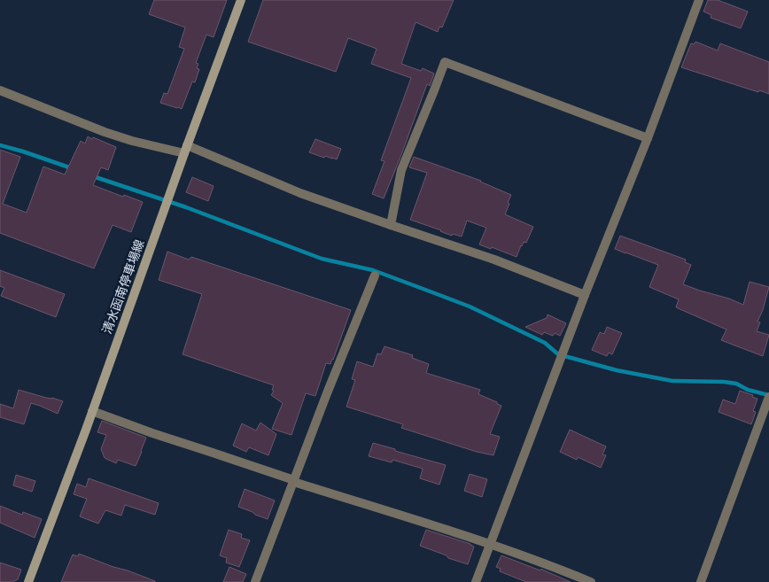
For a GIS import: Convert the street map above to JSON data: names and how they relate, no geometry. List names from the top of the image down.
{
  "streets": {
    "main road": ["清水函南停車場線"]
  }
}
